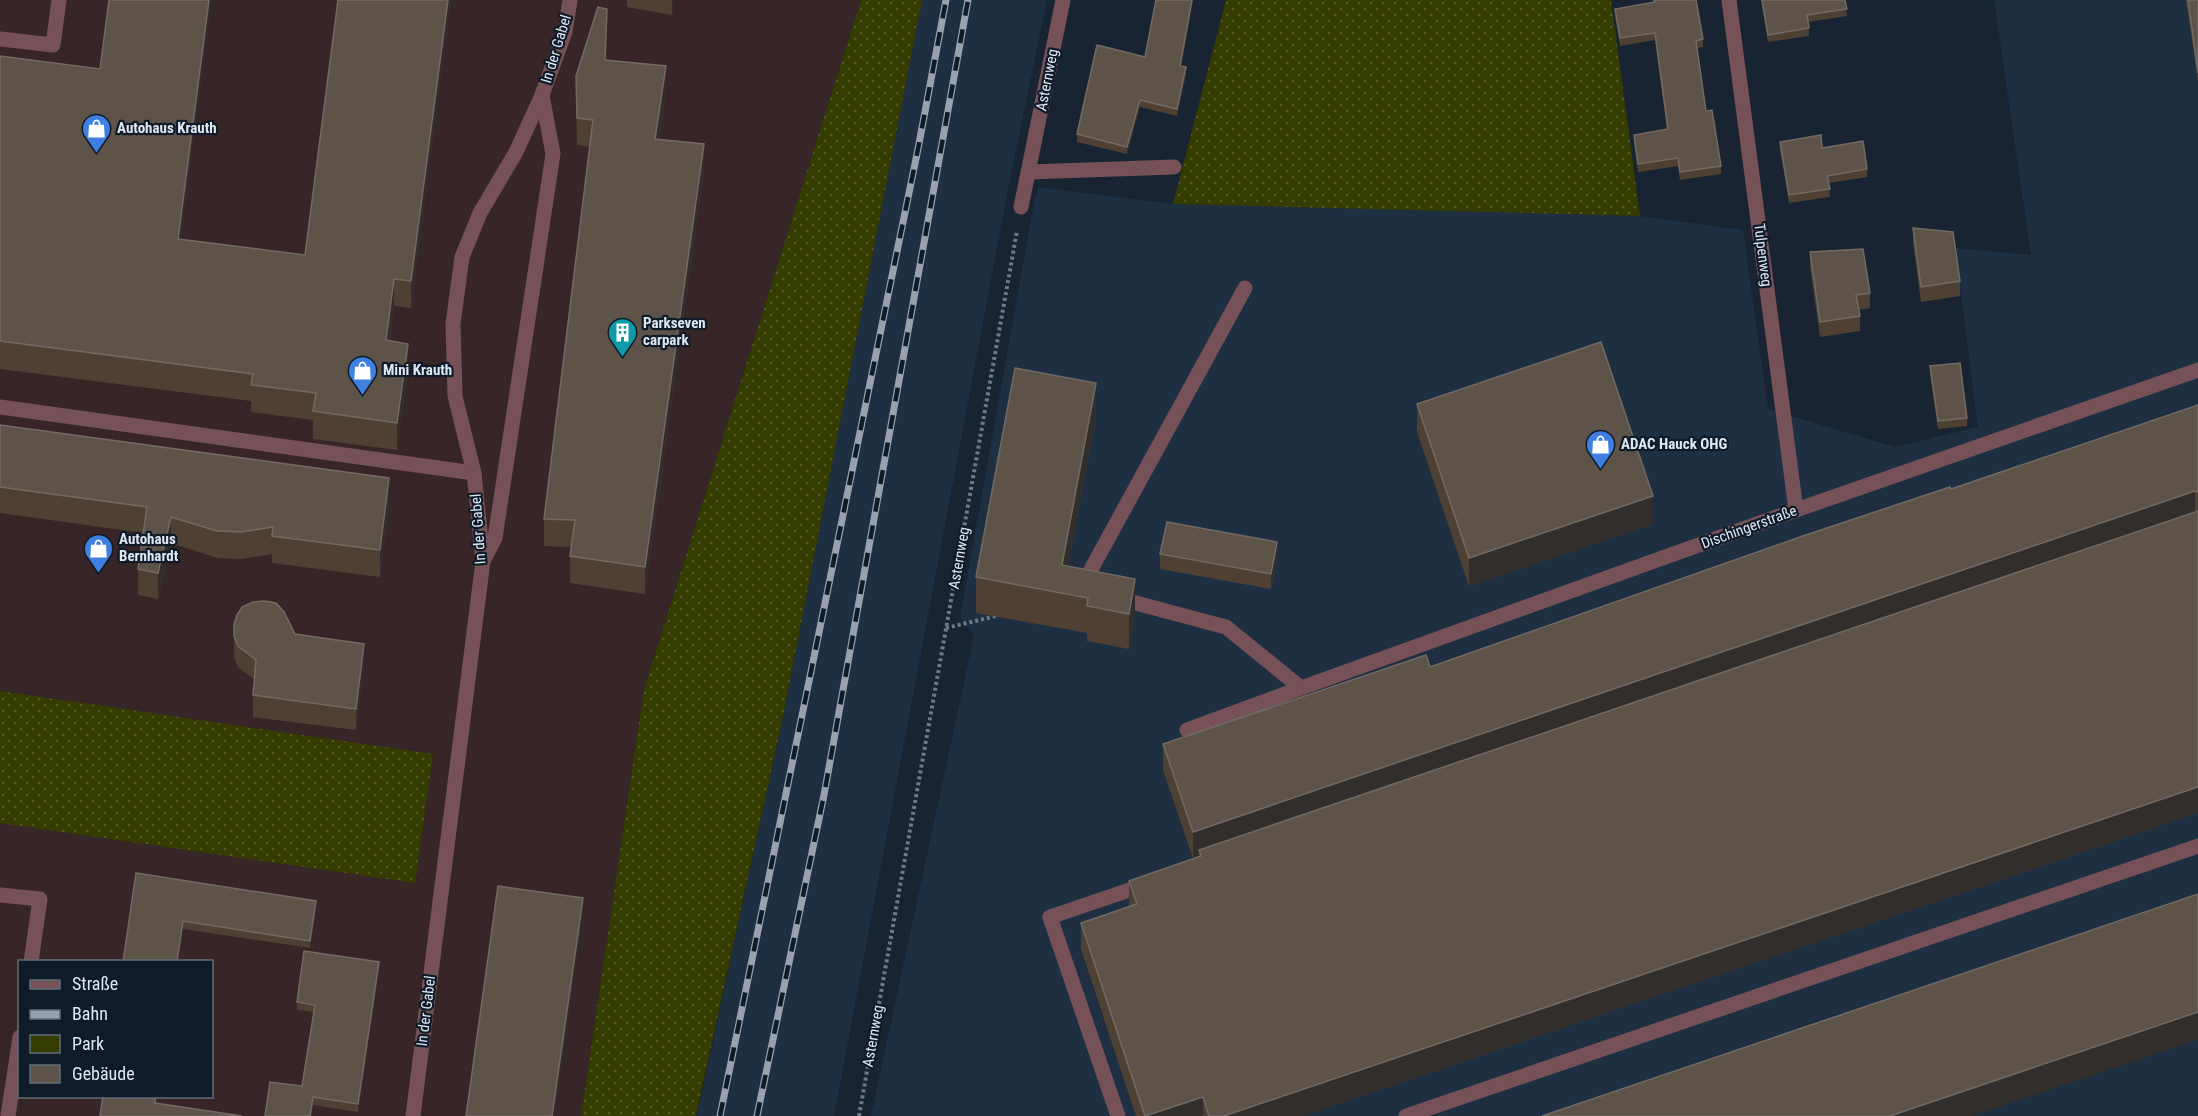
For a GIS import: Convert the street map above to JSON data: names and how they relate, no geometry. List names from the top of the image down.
{
  "streets": {
    "street": [
      "In der Gabel",
      "Asternweg",
      "Tulpenweg",
      "Dischingerstraße"
    ]
  },
  "crossings": [
    ["Tulpenweg", "Dischingerstraße"]
  ],
  "places": {
    "shop": [
      "Autohaus Krauth",
      "Mini Krauth",
      "ADAC Hauck OHG",
      "Autohaus Bernhardt"
    ],
    "building": ["Parkseven carpark"]
  },
  "legend": [
    "Straße",
    "Bahn",
    "Park",
    "Gebäude"
  ]
}
